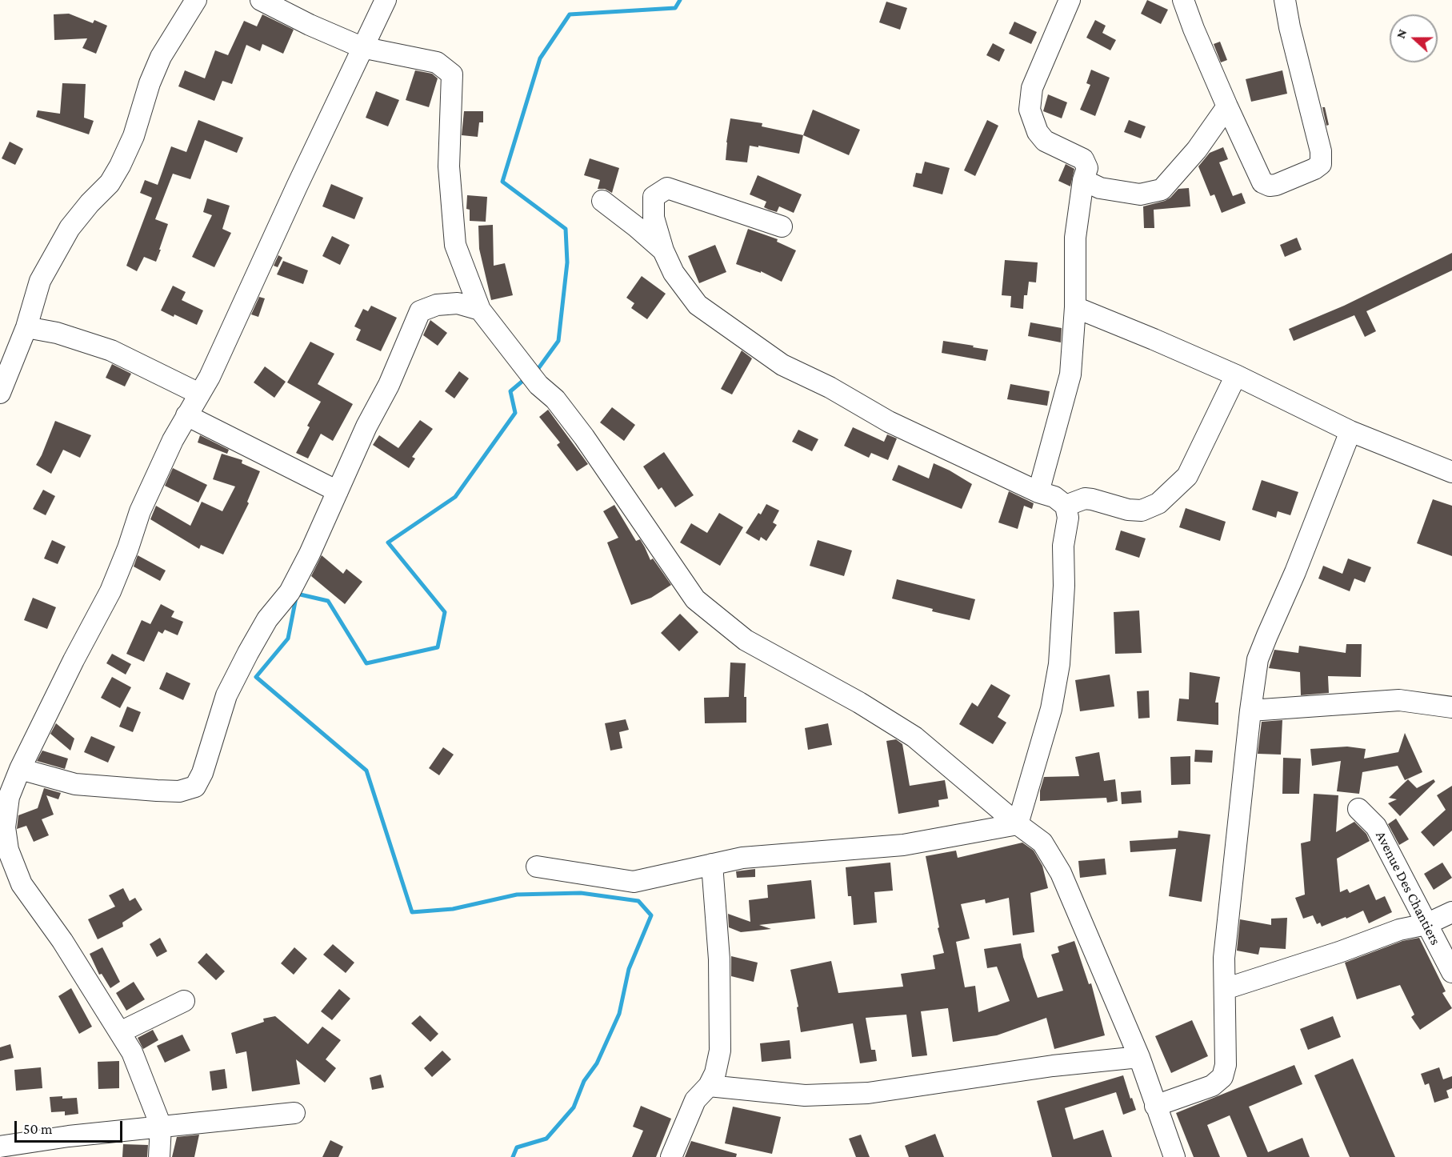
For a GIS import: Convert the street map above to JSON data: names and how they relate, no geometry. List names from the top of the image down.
{
  "streets": {
    "street": ["Avenue Des Chantiers"]
  },
  "scale_bar": "50 m",
  "north": "left"
}
